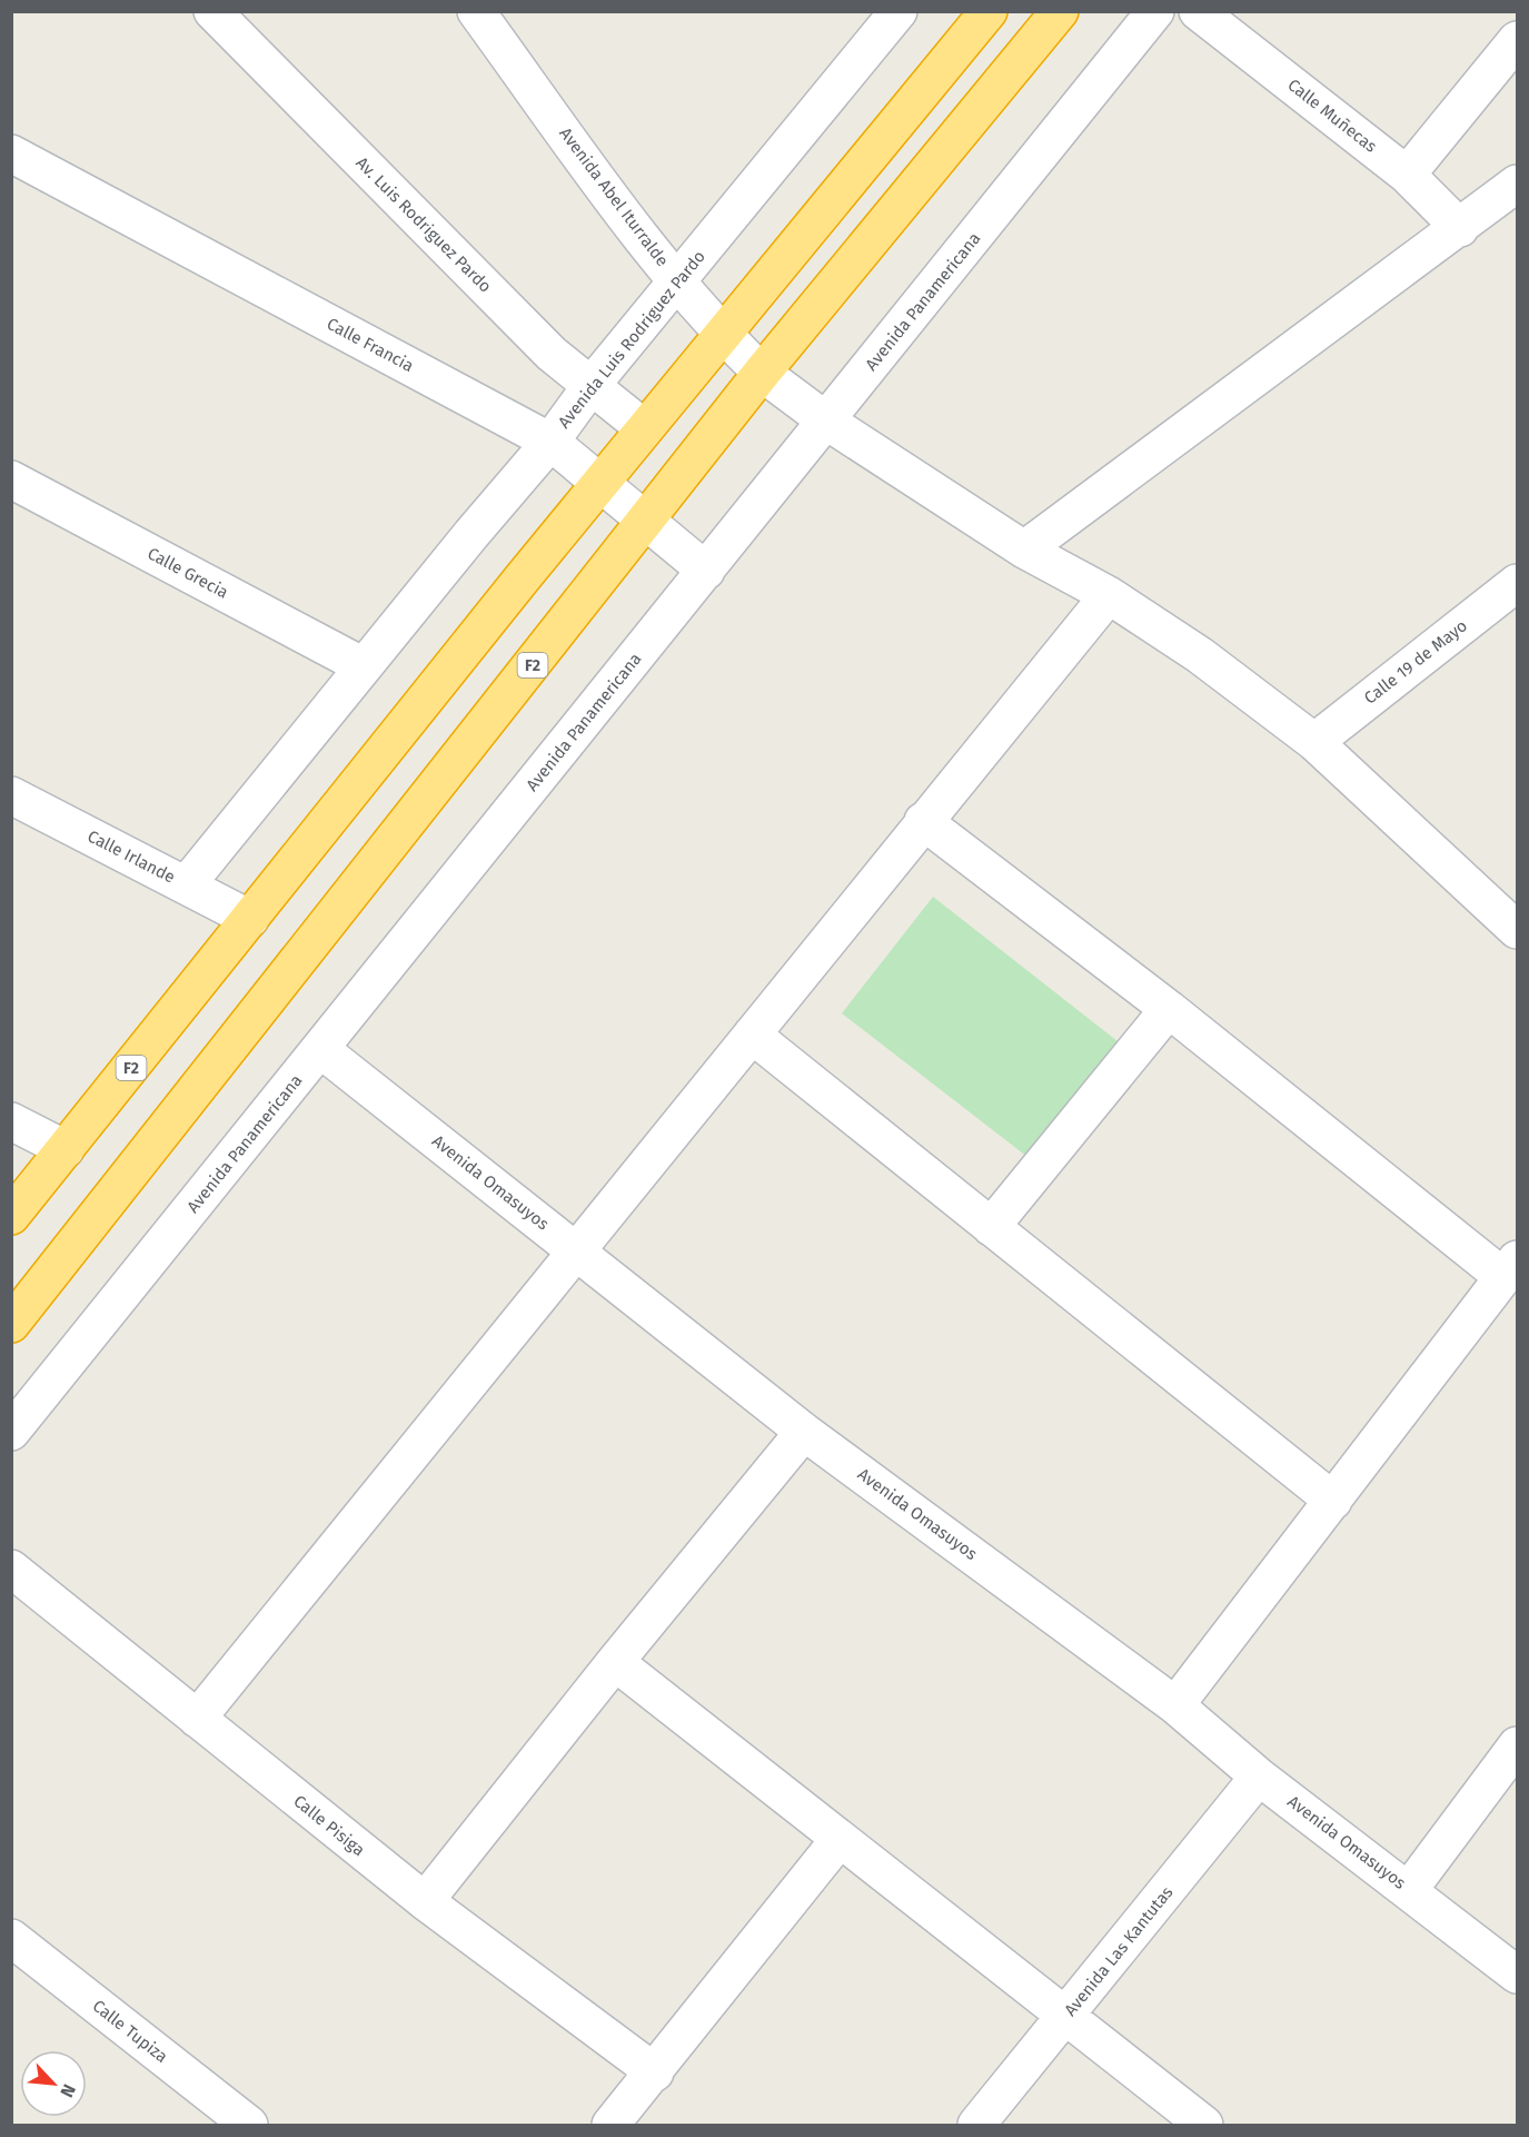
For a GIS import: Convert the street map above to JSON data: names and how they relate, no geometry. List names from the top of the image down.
{
  "streets": {
    "highway": ["F2"],
    "street": [
      "Calle Muñecas",
      "Avenida Abel Iturralde",
      "Av. Luis Rodriguez Pardo",
      "Avenida Panamericana",
      "Avenida Luis Rodriguez Pardo",
      "Calle Francia",
      "Calle Grecia",
      "Calle 19 de Mayo",
      "Calle Irlande",
      "Avenida Omasuyos",
      "Calle Pisiga",
      "Avenida Las Kantutas",
      "Calle Tupiza"
    ]
  },
  "crossings": [
    ["Avenida Abel Iturralde", "Avenida Panamericana"],
    ["Avenida Abel Iturralde", "Avenida Luis Rodriguez Pardo"],
    ["Avenida Abel Iturralde", "Calle 19 de Mayo"],
    ["Avenida Abel Iturralde", "F2"],
    ["Av. Luis Rodriguez Pardo", "Avenida Luis Rodriguez Pardo"],
    ["Av. Luis Rodriguez Pardo", "F2"],
    ["Avenida Panamericana", "Calle Francia"],
    ["Avenida Panamericana", "Avenida Omasuyos"],
    ["Avenida Luis Rodriguez Pardo", "Calle Francia"],
    ["Avenida Luis Rodriguez Pardo", "Calle Grecia"],
    ["Calle Francia", "F2"],
    ["F2", "Calle Irlande"],
    ["Avenida Omasuyos", "Avenida Las Kantutas"]
  ],
  "north": "bottom right"
}
